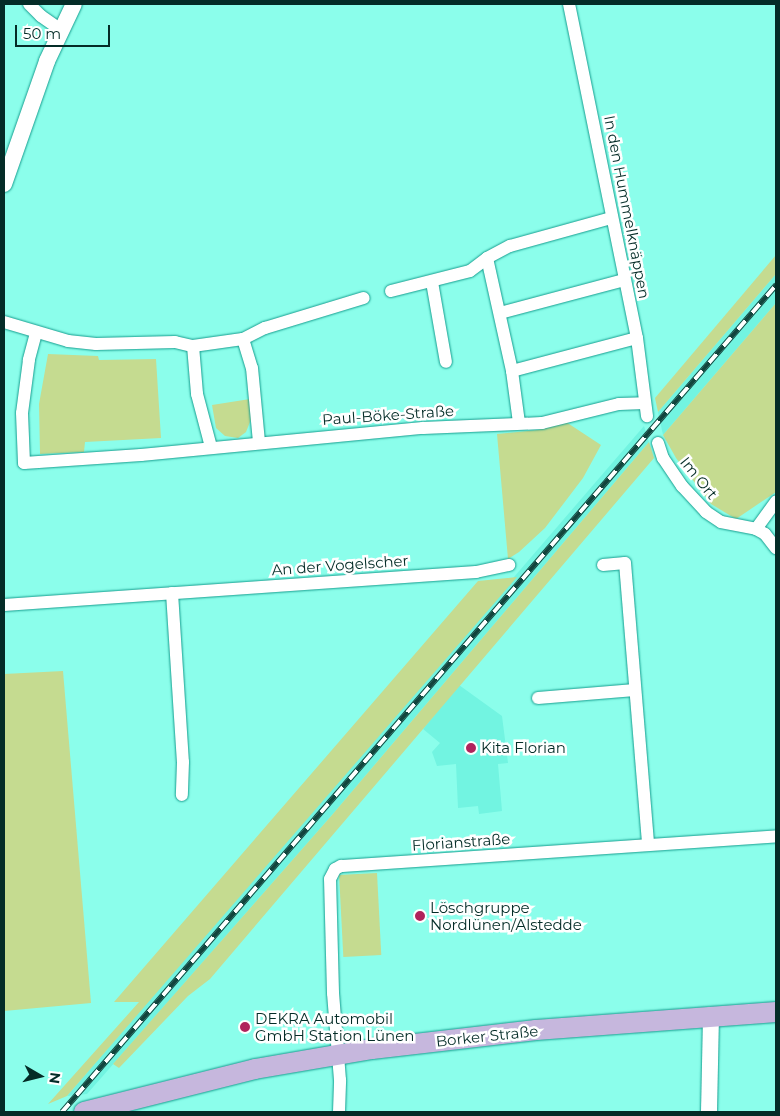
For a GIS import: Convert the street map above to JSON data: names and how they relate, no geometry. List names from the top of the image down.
{
  "streets": {
    "main road": ["Borker Straße"],
    "street": [
      "In den Hummelknäppen",
      "Paul-Böke-Straße",
      "Im Ort",
      "An der Vogelscher",
      "Florianstraße"
    ]
  },
  "crossings": [
    ["In den Hummelknäppen", "Paul-Böke-Straße"],
    ["Florianstraße", "Borker Straße"]
  ],
  "places": ["Kita Florian", "Löschgruppe Nordlünen/Alstedde", "DEKRA Automobil GmbH Station Lünen"],
  "scale_bar": "50 m",
  "north": "right"
}
